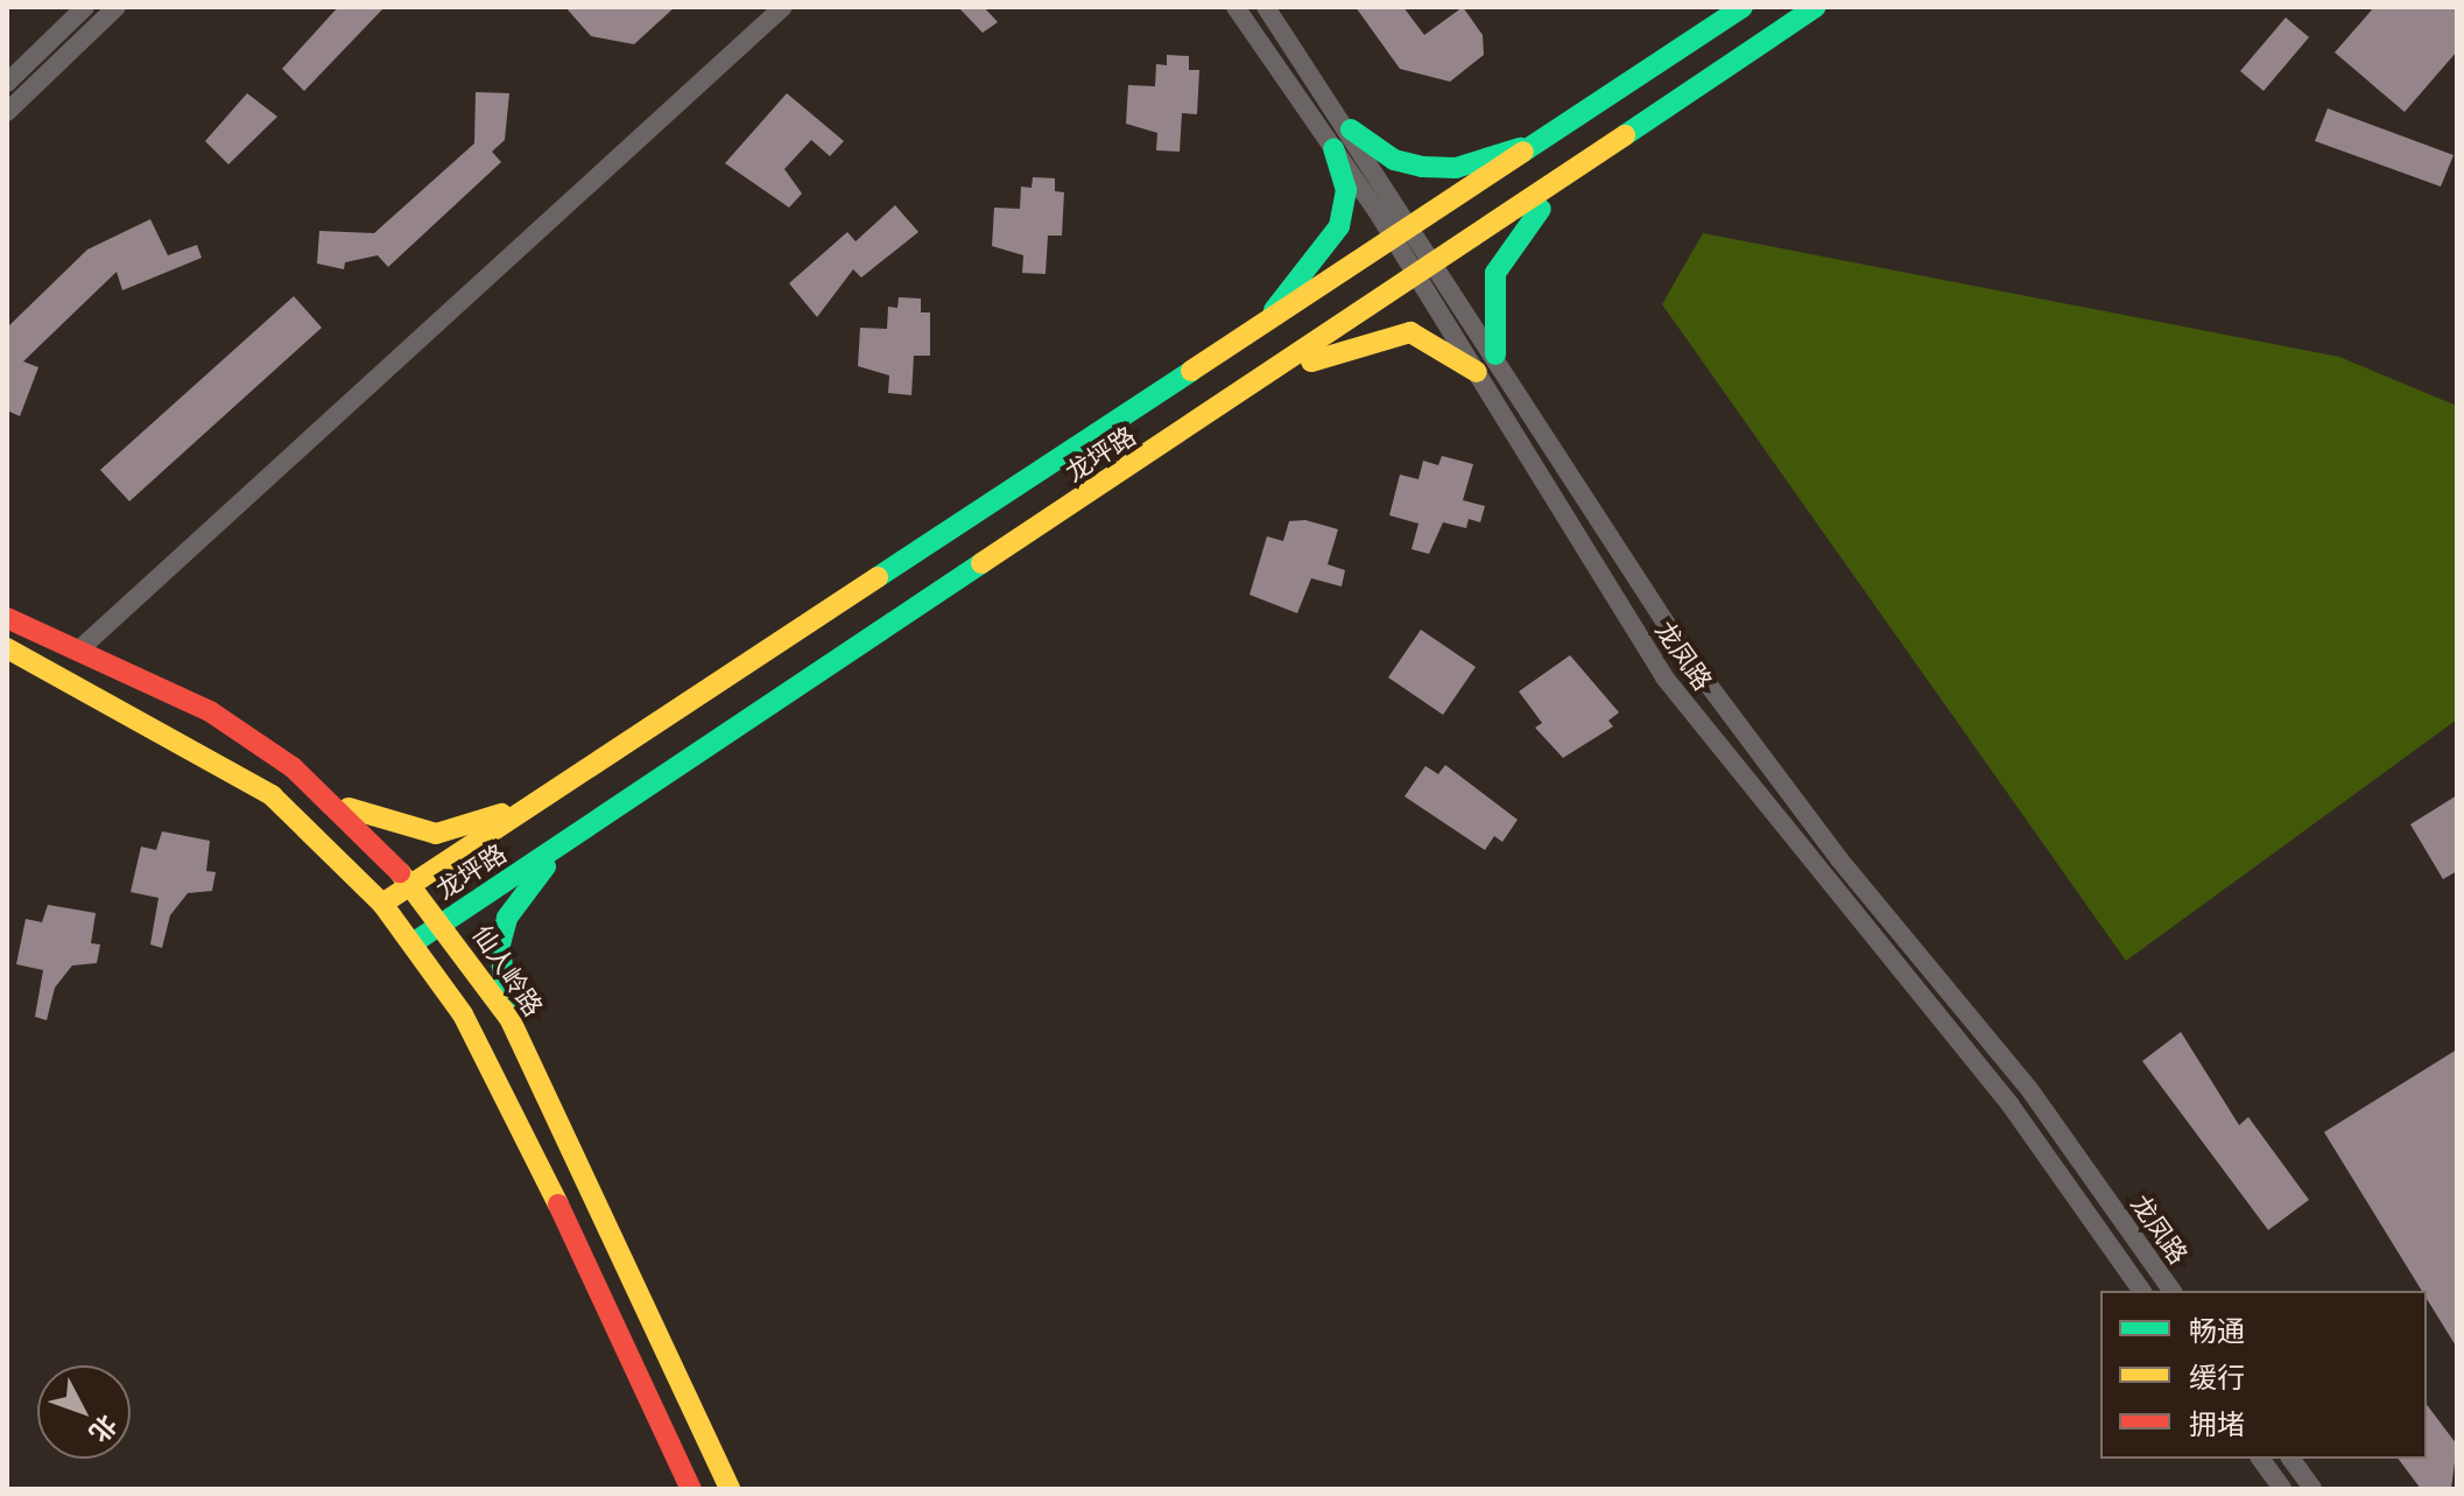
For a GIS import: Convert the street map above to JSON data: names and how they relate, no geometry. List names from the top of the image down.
{
  "streets": {
    "main road": ["龙坪路", "仙人岭路"],
    "street": ["龙凤路"]
  },
  "crossings": [
    ["龙坪路", "龙凤路"],
    ["龙坪路", "仙人岭路"]
  ],
  "legend": ["畅通", "缓行", "拥堵"],
  "north": "bottom right"
}
